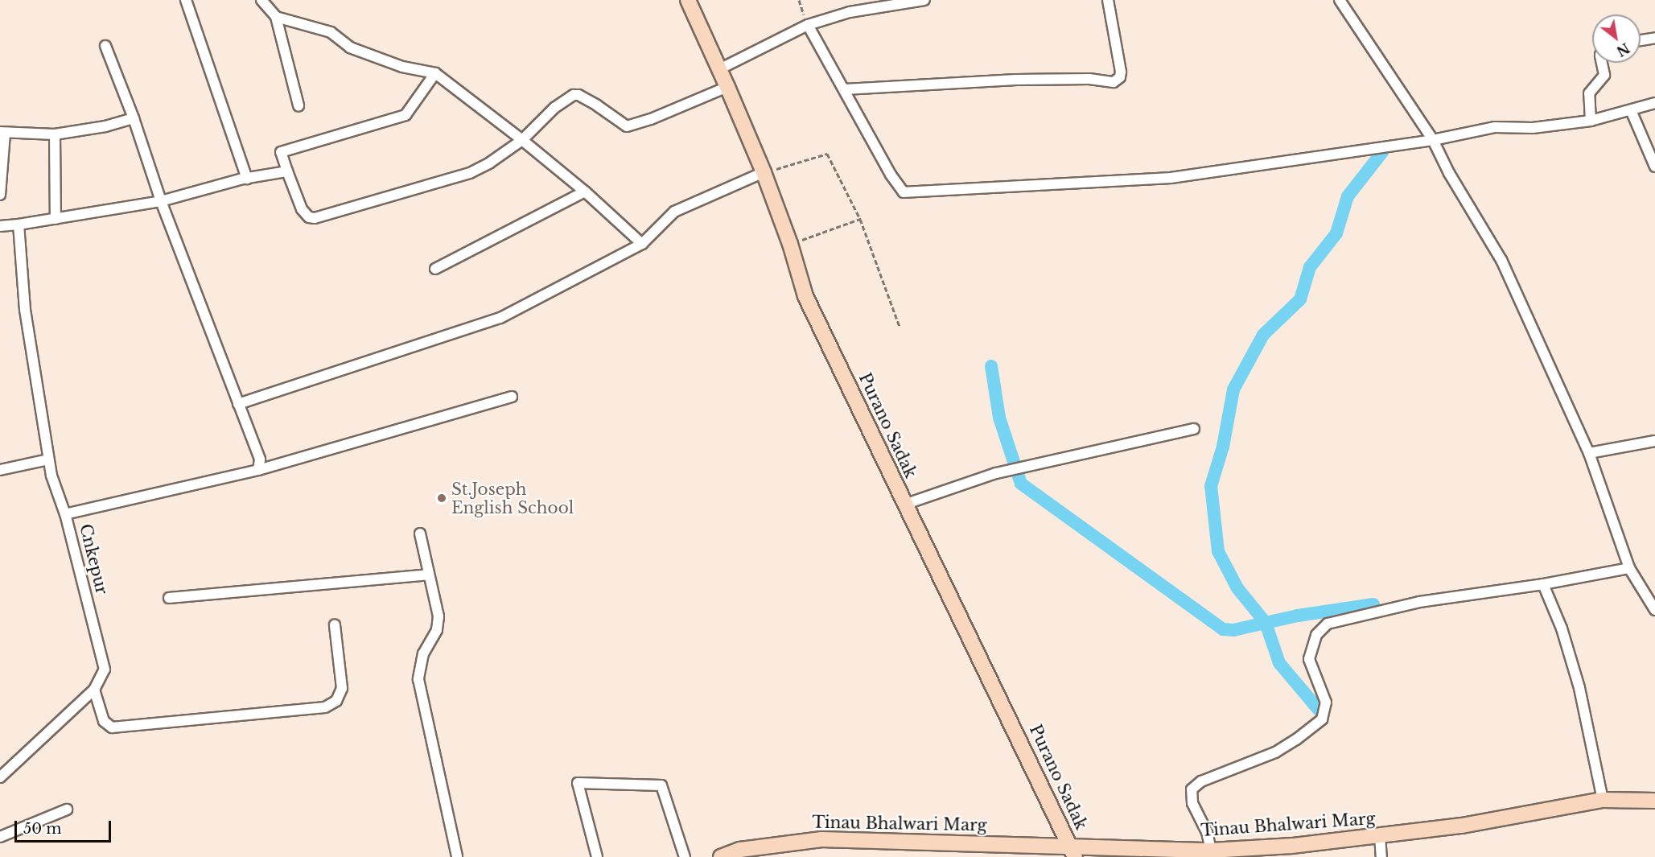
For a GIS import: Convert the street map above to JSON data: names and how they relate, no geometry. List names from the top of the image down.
{
  "streets": {
    "street": ["Purano Sadak", "Cnkepur", "Tinau Bhalwari Marg"]
  },
  "crossings": [
    ["Purano Sadak", "Tinau Bhalwari Marg"]
  ],
  "places": ["St.Joseph English School"],
  "scale_bar": "50 m",
  "north": "bottom right"
}
